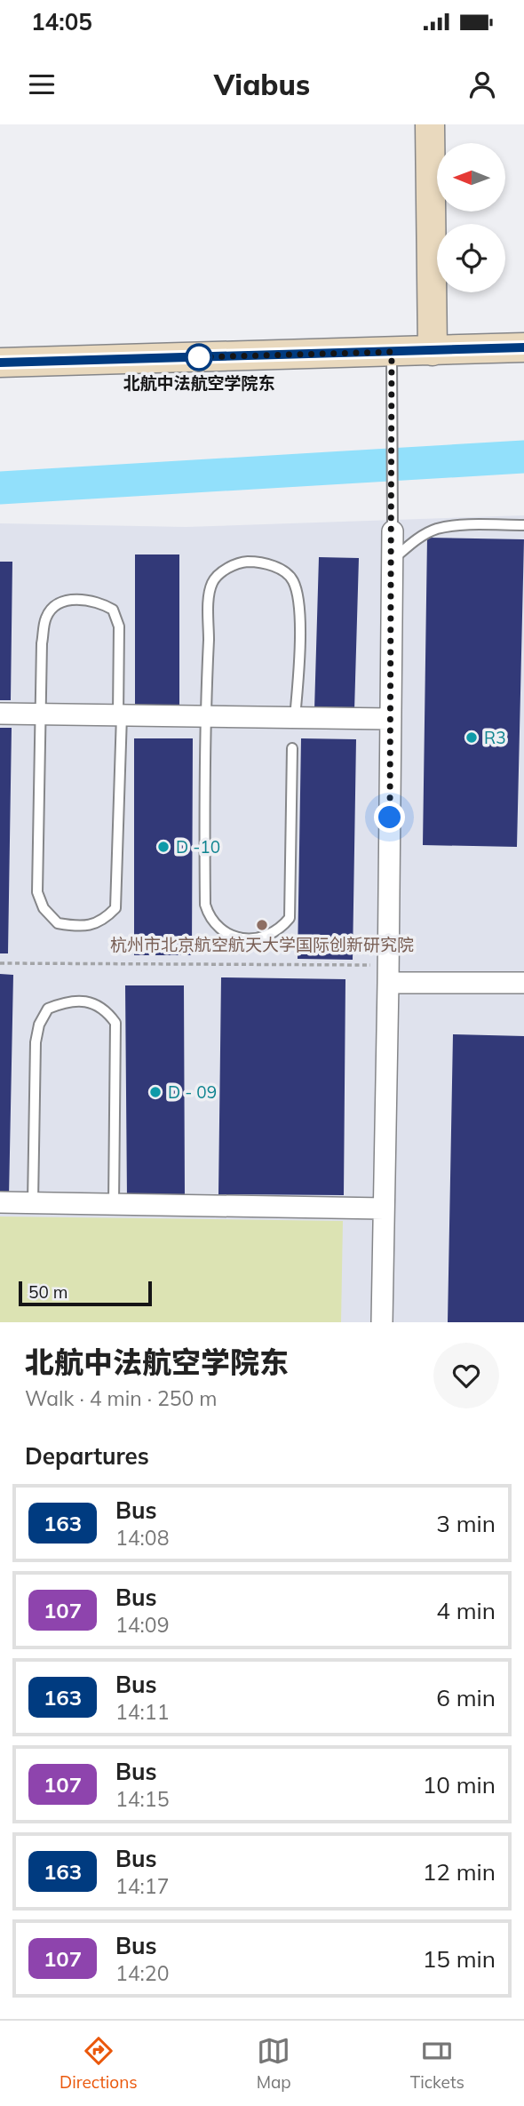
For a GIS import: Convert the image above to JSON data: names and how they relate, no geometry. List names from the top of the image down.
{
  "places": [
    "北航中法航空学院东",
    "R3",
    "D -10",
    "杭州市北京航空航天大学国际创新研究院",
    "D - 09"
  ],
  "lines": ["bus line 163"],
  "scale_bar": "50 m",
  "north": "left",
  "page": {
    "status": "14:05",
    "header": "Viabus",
    "scale": "50 m",
    "heading": [
      ["北航中法航空学院东", "Walk · 4 min · 250 m"],
      "Departures"
    ],
    "list": [
      {
        "mark": "163",
        "name": "Bus",
        "note": "14:08",
        "value": "3 min"
      },
      {
        "mark": "107",
        "name": "Bus",
        "note": "14:09",
        "value": "4 min"
      },
      {
        "mark": "163",
        "name": "Bus",
        "note": "14:11",
        "value": "6 min"
      },
      {
        "mark": "107",
        "name": "Bus",
        "note": "14:15",
        "value": "10 min"
      },
      {
        "mark": "163",
        "name": "Bus",
        "note": "14:17",
        "value": "12 min"
      },
      {
        "mark": "107",
        "name": "Bus",
        "note": "14:20",
        "value": "15 min"
      }
    ],
    "tabs": ["Directions", "Map", "Tickets"]
  }
}
